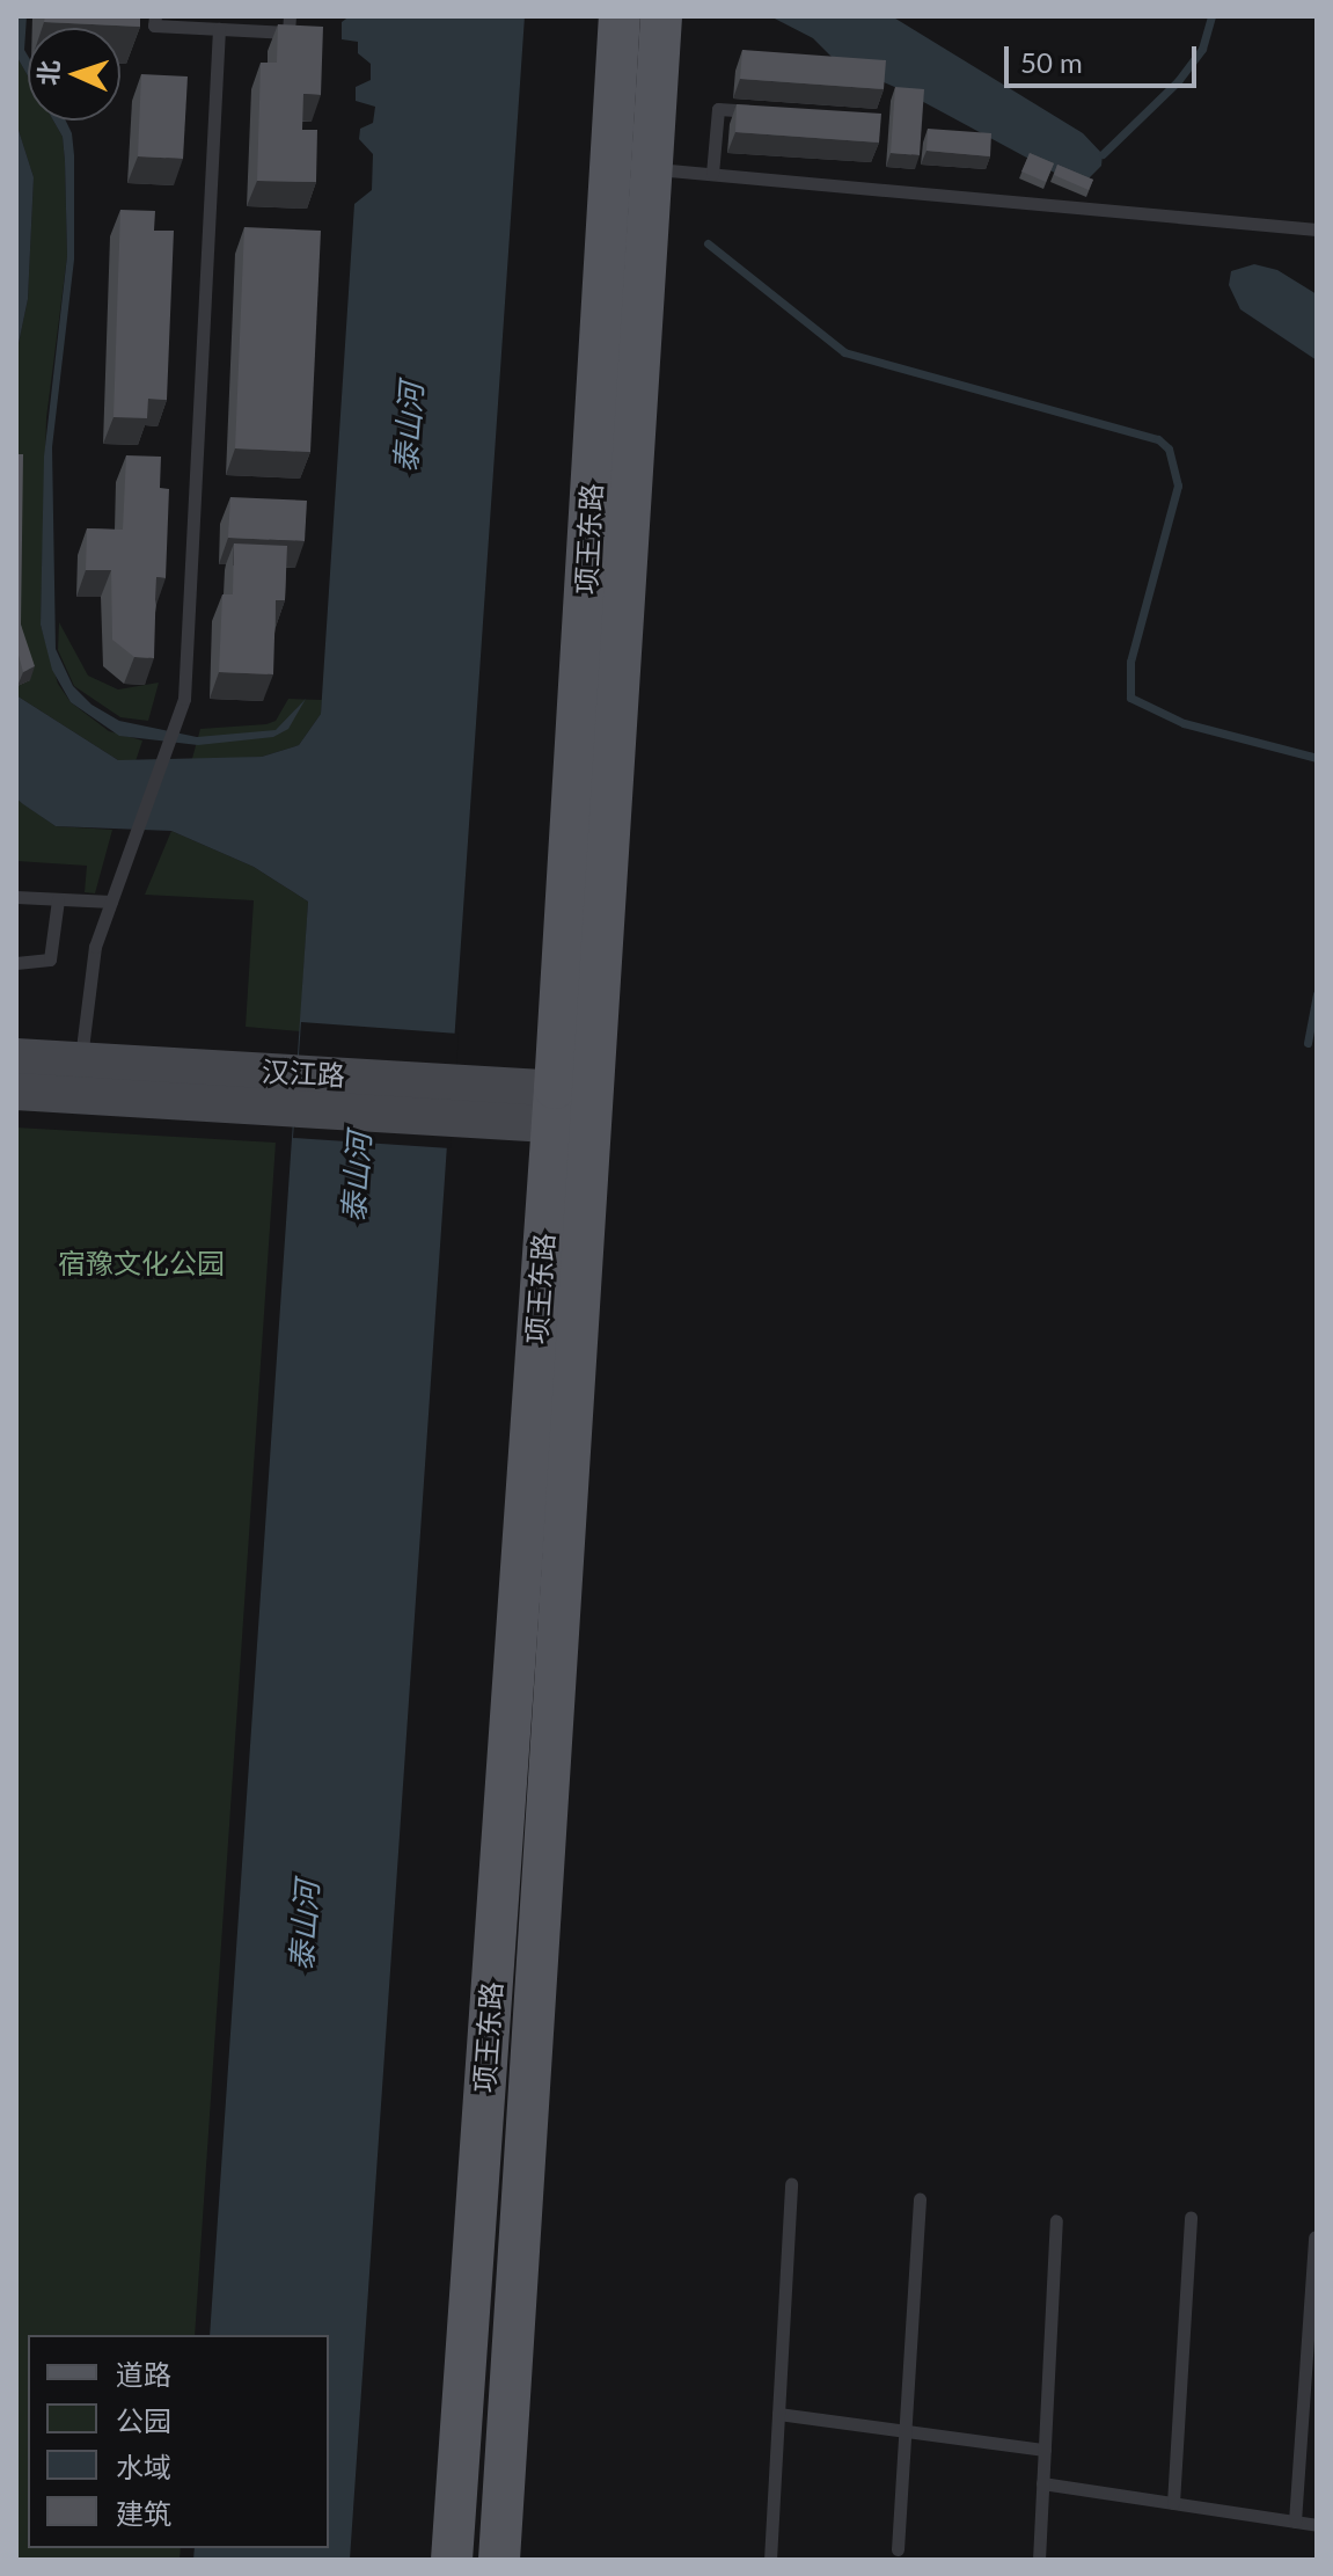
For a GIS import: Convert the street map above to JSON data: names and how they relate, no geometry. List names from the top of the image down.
{
  "streets": {
    "main road": ["项王东路"],
    "street": ["汉江路"]
  },
  "crossings": [
    ["项王东路", "汉江路"]
  ],
  "water": ["泰山河"],
  "parks": ["宿豫文化公园"],
  "legend": [
    "道路",
    "公园",
    "水域",
    "建筑"
  ],
  "scale_bar": "50 m",
  "north": "left"
}
